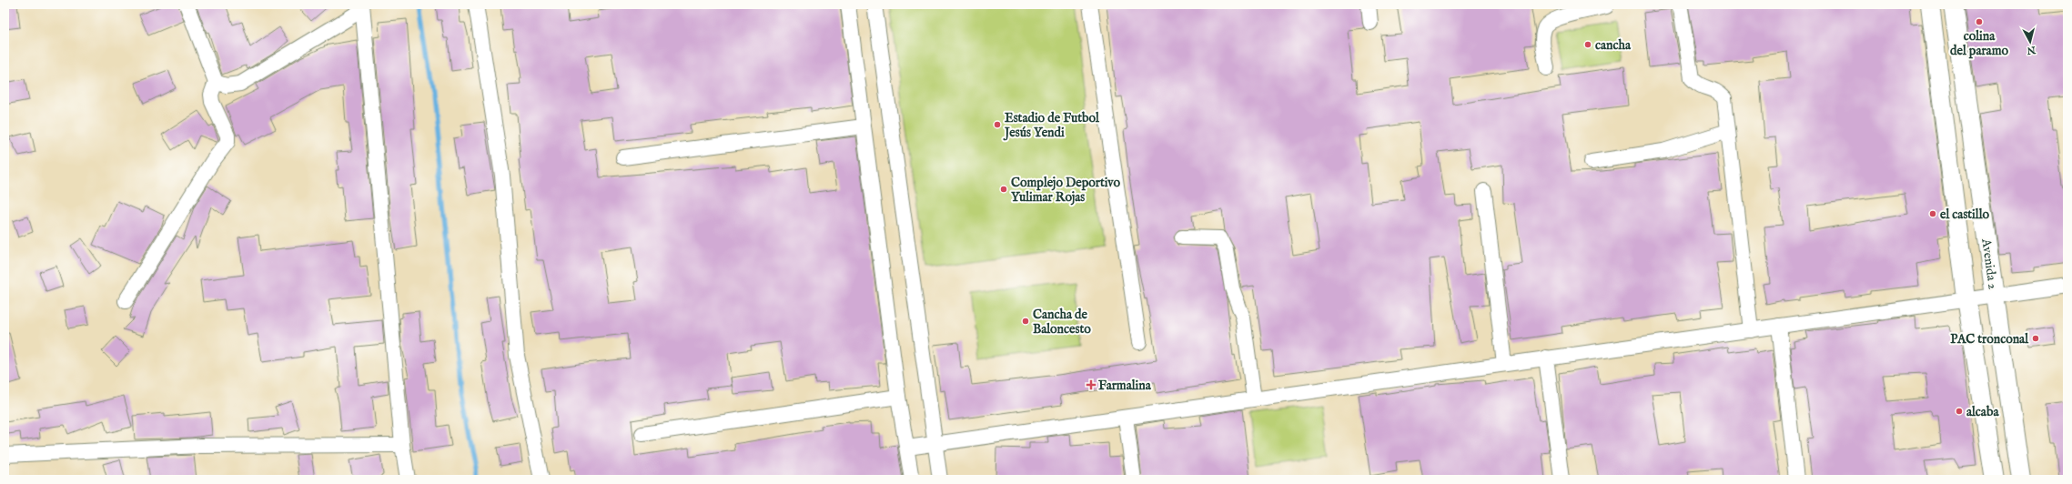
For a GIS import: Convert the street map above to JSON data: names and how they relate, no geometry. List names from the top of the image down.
{
  "streets": {
    "street": ["Avenida 2"]
  },
  "places": {
    "other": [
      "colina del paramo",
      "cancha",
      "Estadio de Futbol Jesús Yendi",
      "Complejo Deportivo Yulimar Rojas",
      "el castillo",
      "Cancha de Baloncesto",
      "PAC tronconal",
      "alcaba"
    ],
    "health": ["Farmalina"]
  },
  "north": "bottom"
}
